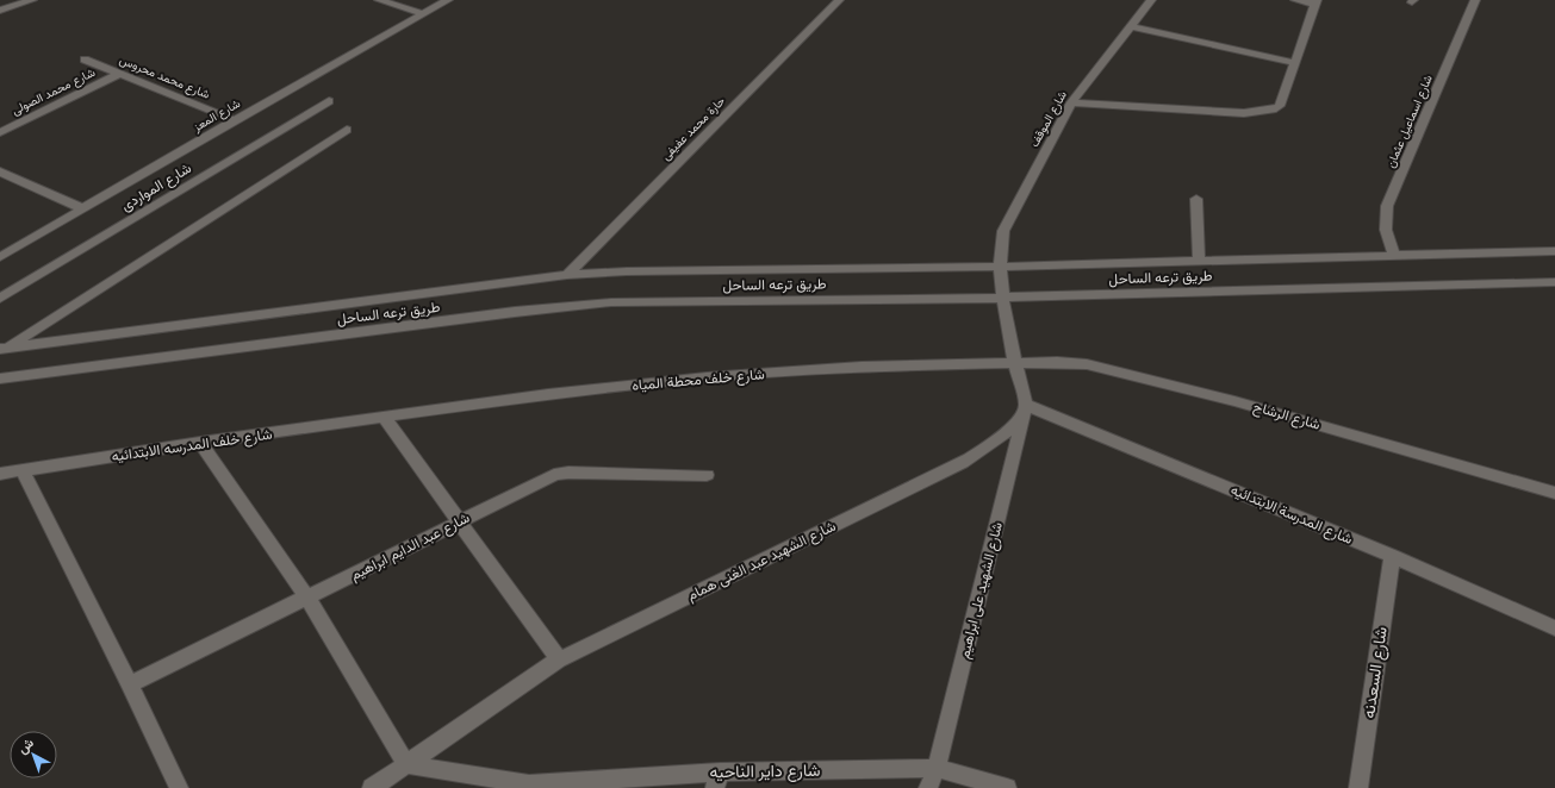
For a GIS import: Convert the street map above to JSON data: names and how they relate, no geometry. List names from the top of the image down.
{
  "streets": {
    "street": [
      "شارع محمد محروس",
      "شارع محمد الصولى",
      "شارع المعز",
      "شارع الموقف",
      "شارع اسماعيل عثمان",
      "حارة محمد عفيفى",
      "شارع المواردى",
      "طريق ترعه الساحل",
      "شارع خلف محطة المياه",
      "شارع الرشاح",
      "شارع خلف المدرسه الابتدائيه",
      "شارع المدرسة الابتدائيه",
      "شارع عبد الدايم ابراهيم",
      "شارع الشهيد عبد الغنى همام",
      "شارع الشهيد على ابراهيم",
      "شارع السعدنه",
      "شارع داير الناحيه"
    ]
  },
  "crossings": [
    ["شارع محمد محروس", "شارع محمد الصولى"],
    ["شارع محمد محروس", "شارع المعز"],
    ["شارع الموقف", "طريق ترعه الساحل"],
    ["شارع اسماعيل عثمان", "طريق ترعه الساحل"],
    ["حارة محمد عفيفى", "طريق ترعه الساحل"],
    ["شارع خلف محطة المياه", "شارع الرشاح"],
    ["شارع خلف محطة المياه", "شارع خلف المدرسه الابتدائيه"],
    ["شارع المدرسة الابتدائيه", "شارع الشهيد عبد الغنى همام"],
    ["شارع المدرسة الابتدائيه", "شارع الشهيد على ابراهيم"],
    ["شارع المدرسة الابتدائيه", "شارع السعدنه"],
    ["شارع الشهيد عبد الغنى همام", "شارع الشهيد على ابراهيم"],
    ["شارع الشهيد عبد الغنى همام", "شارع داير الناحيه"],
    ["شارع الشهيد على ابراهيم", "شارع داير الناحيه"]
  ],
  "north": "top left"
}
